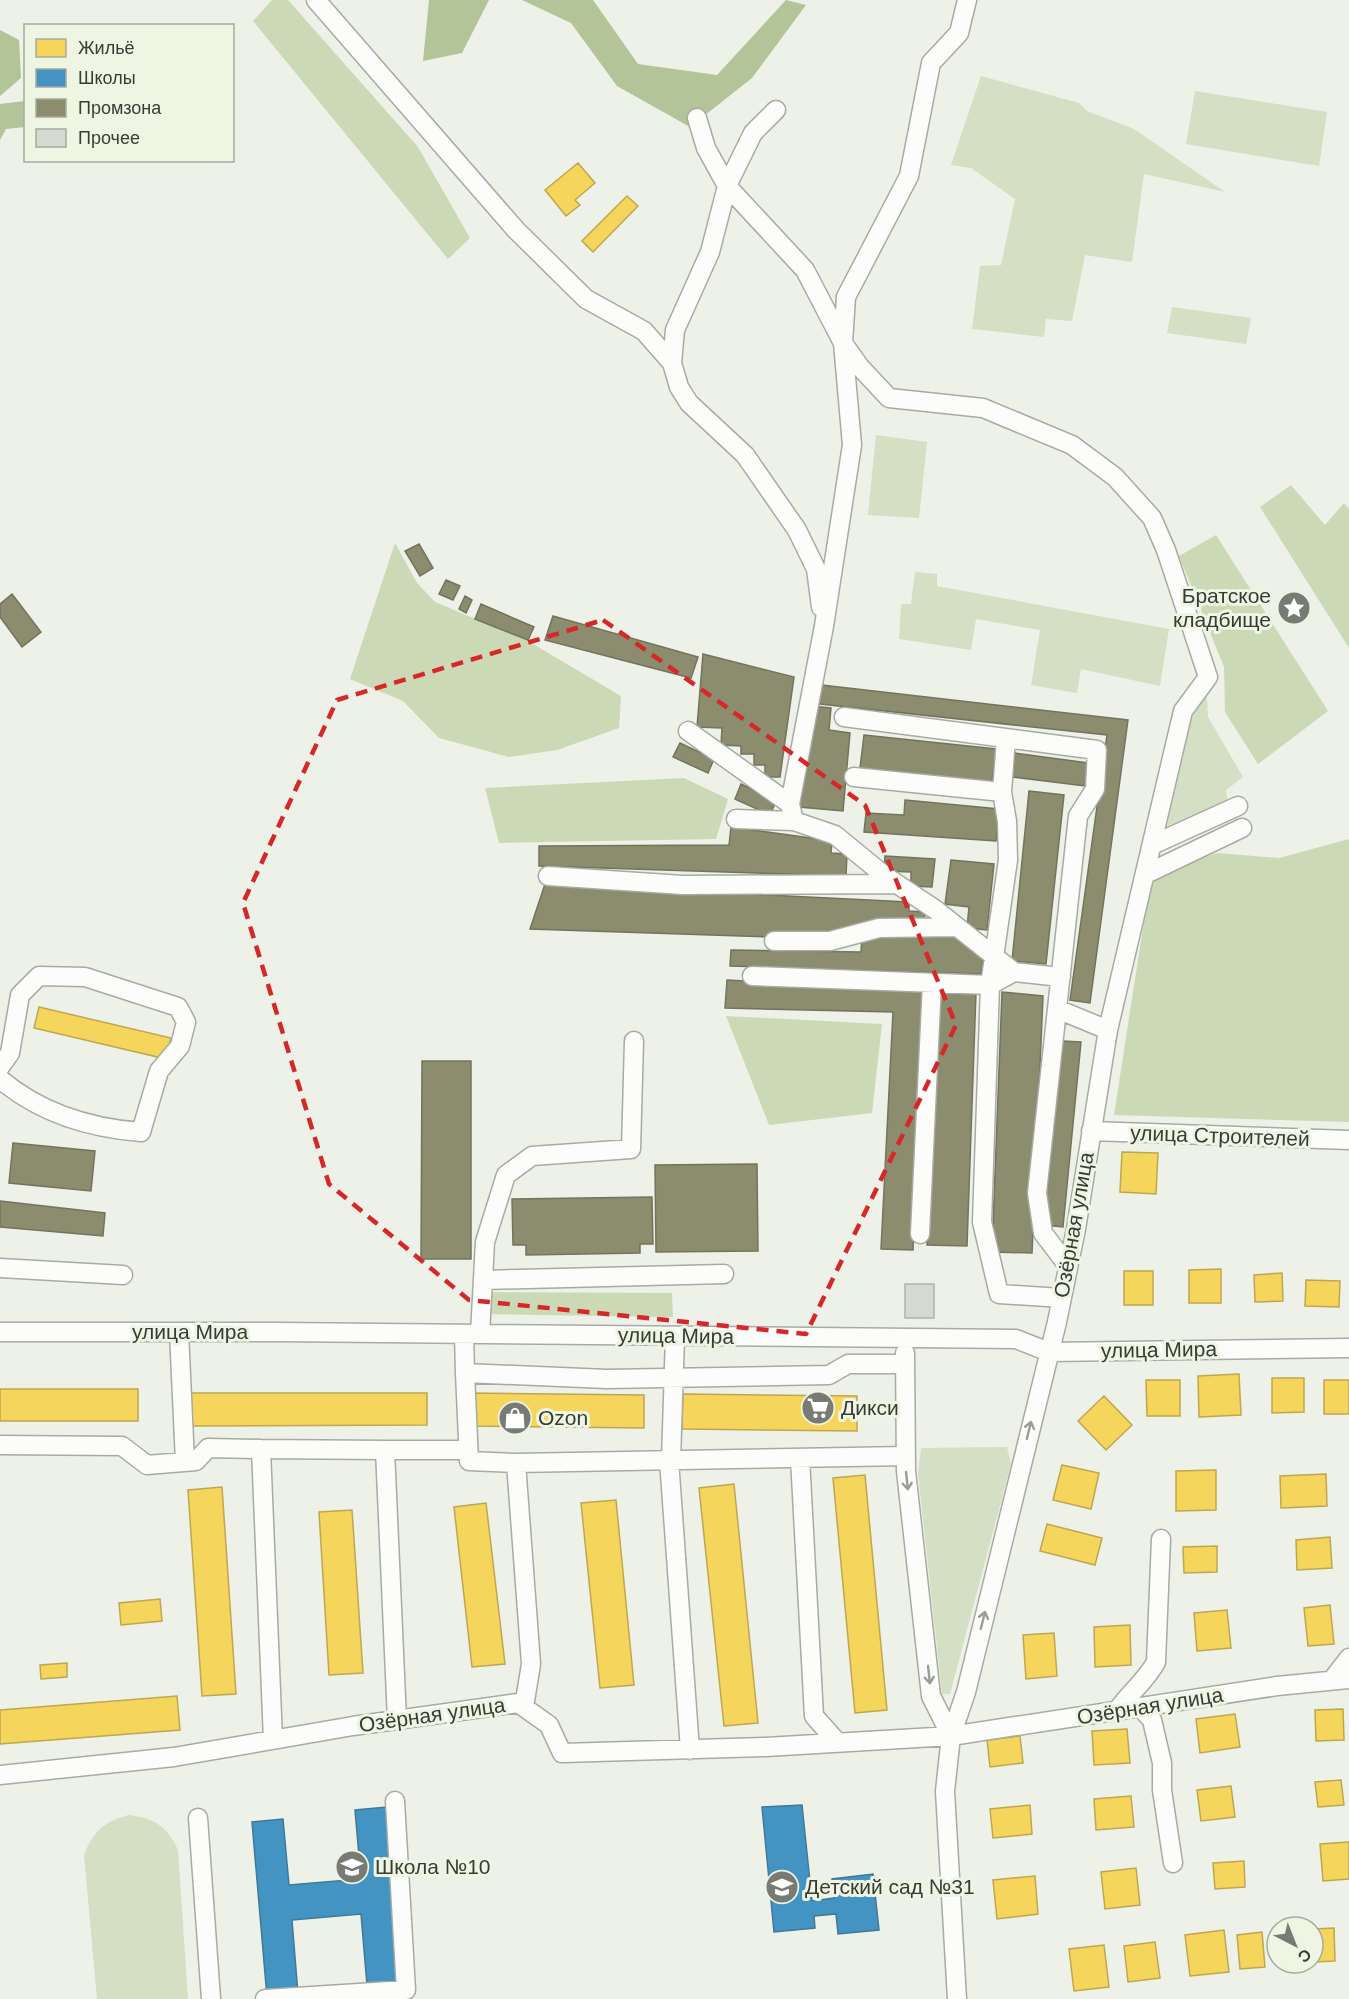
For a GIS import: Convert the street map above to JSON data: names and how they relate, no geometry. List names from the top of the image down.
{
  "streets": {
    "street": ["улица Строителей", "Озёрная улица", "улица Мира"]
  },
  "crossings": [
    ["улица Строителей", "Озёрная улица"],
    ["Озёрная улица", "улица Мира"]
  ],
  "places": {
    "place": ["Братское кладбище"],
    "supermarket": ["Дикси"],
    "shop": ["Ozon"],
    "school or university": ["Школа №10", "Детский сад №31"]
  },
  "legend": [
    "Жильё",
    "Школы",
    "Промзона",
    "Прочее"
  ],
  "north": "bottom right"
}
